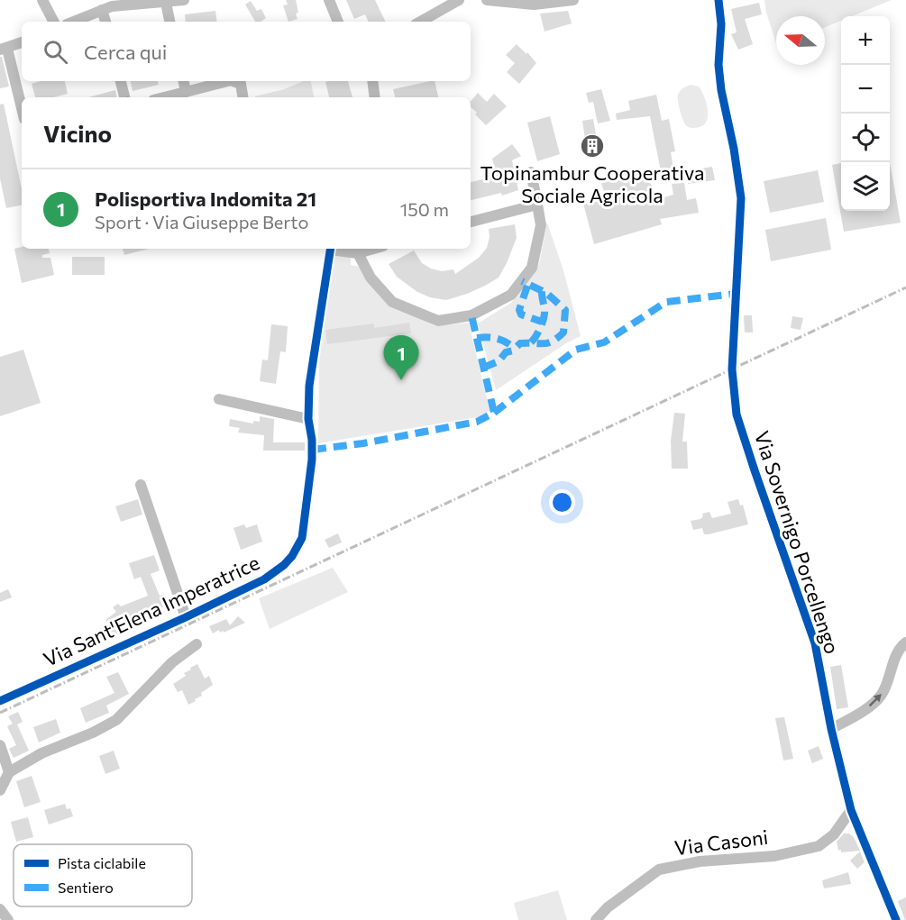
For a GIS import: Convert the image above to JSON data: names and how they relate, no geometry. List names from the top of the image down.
{
  "streets": {
    "street": ["Via Sovernigo Porcellengo", "Via Sant'Elena Imperatrice", "Via Casoni"]
  },
  "crossings": [
    ["Via Sovernigo Porcellengo", "Via Casoni"]
  ],
  "places": {
    "building": ["Topinambur Cooperativa Sociale Agricola"]
  },
  "legend": ["Pista ciclabile", "Sentiero"],
  "north": "left",
  "page": {
    "map_buttons": ["+", "−"],
    "search": "Cerca qui",
    "heading": "Vicino",
    "list": [
      {
        "mark": "1",
        "name": "Polisportiva Indomita 21",
        "note": "Sport · Via Giuseppe Berto",
        "value": "150 m"
      }
    ],
    "pins": "1"
  }
}
